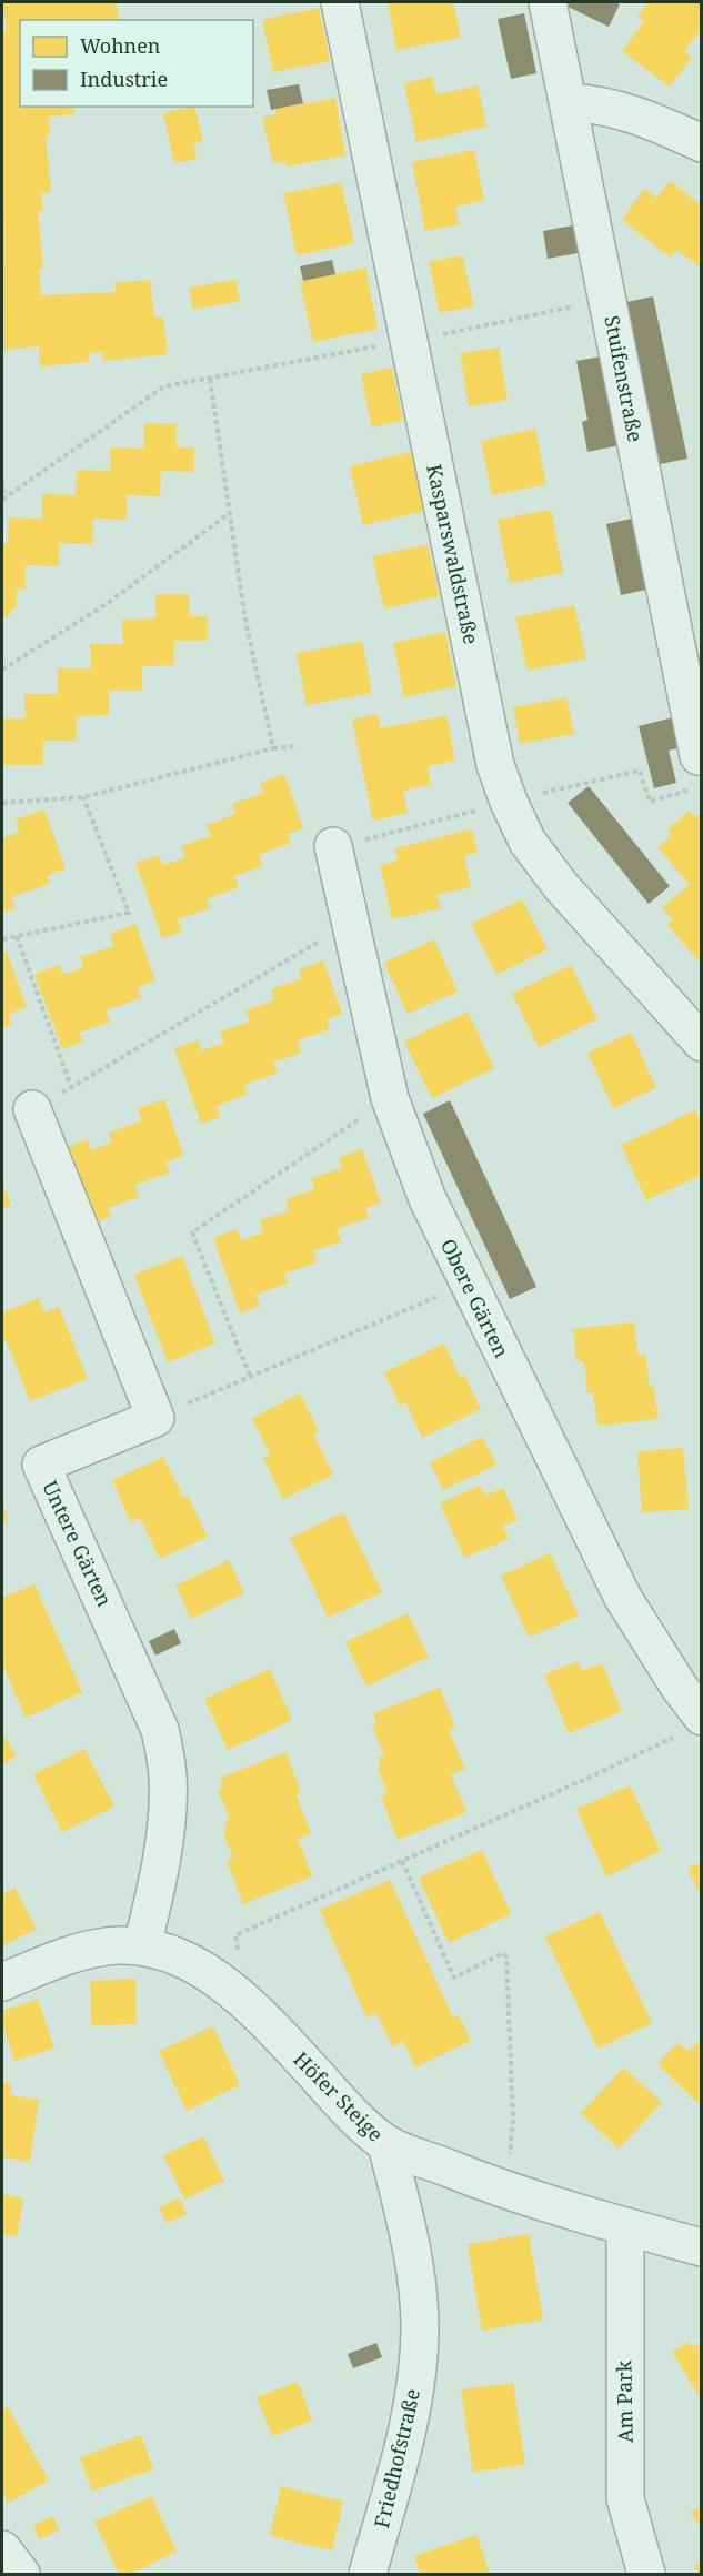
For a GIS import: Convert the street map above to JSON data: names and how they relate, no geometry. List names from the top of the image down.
{
  "streets": {
    "street": [
      "Stuifenstraße",
      "Kasparswaldstraße",
      "Obere Gärten",
      "Untere Gärten",
      "Höfer Steige",
      "Am Park",
      "Friedhofstraße"
    ]
  },
  "crossings": [
    ["Untere Gärten", "Höfer Steige"],
    ["Höfer Steige", "Am Park"],
    ["Höfer Steige", "Friedhofstraße"]
  ],
  "legend": ["Wohnen", "Industrie"]
}
